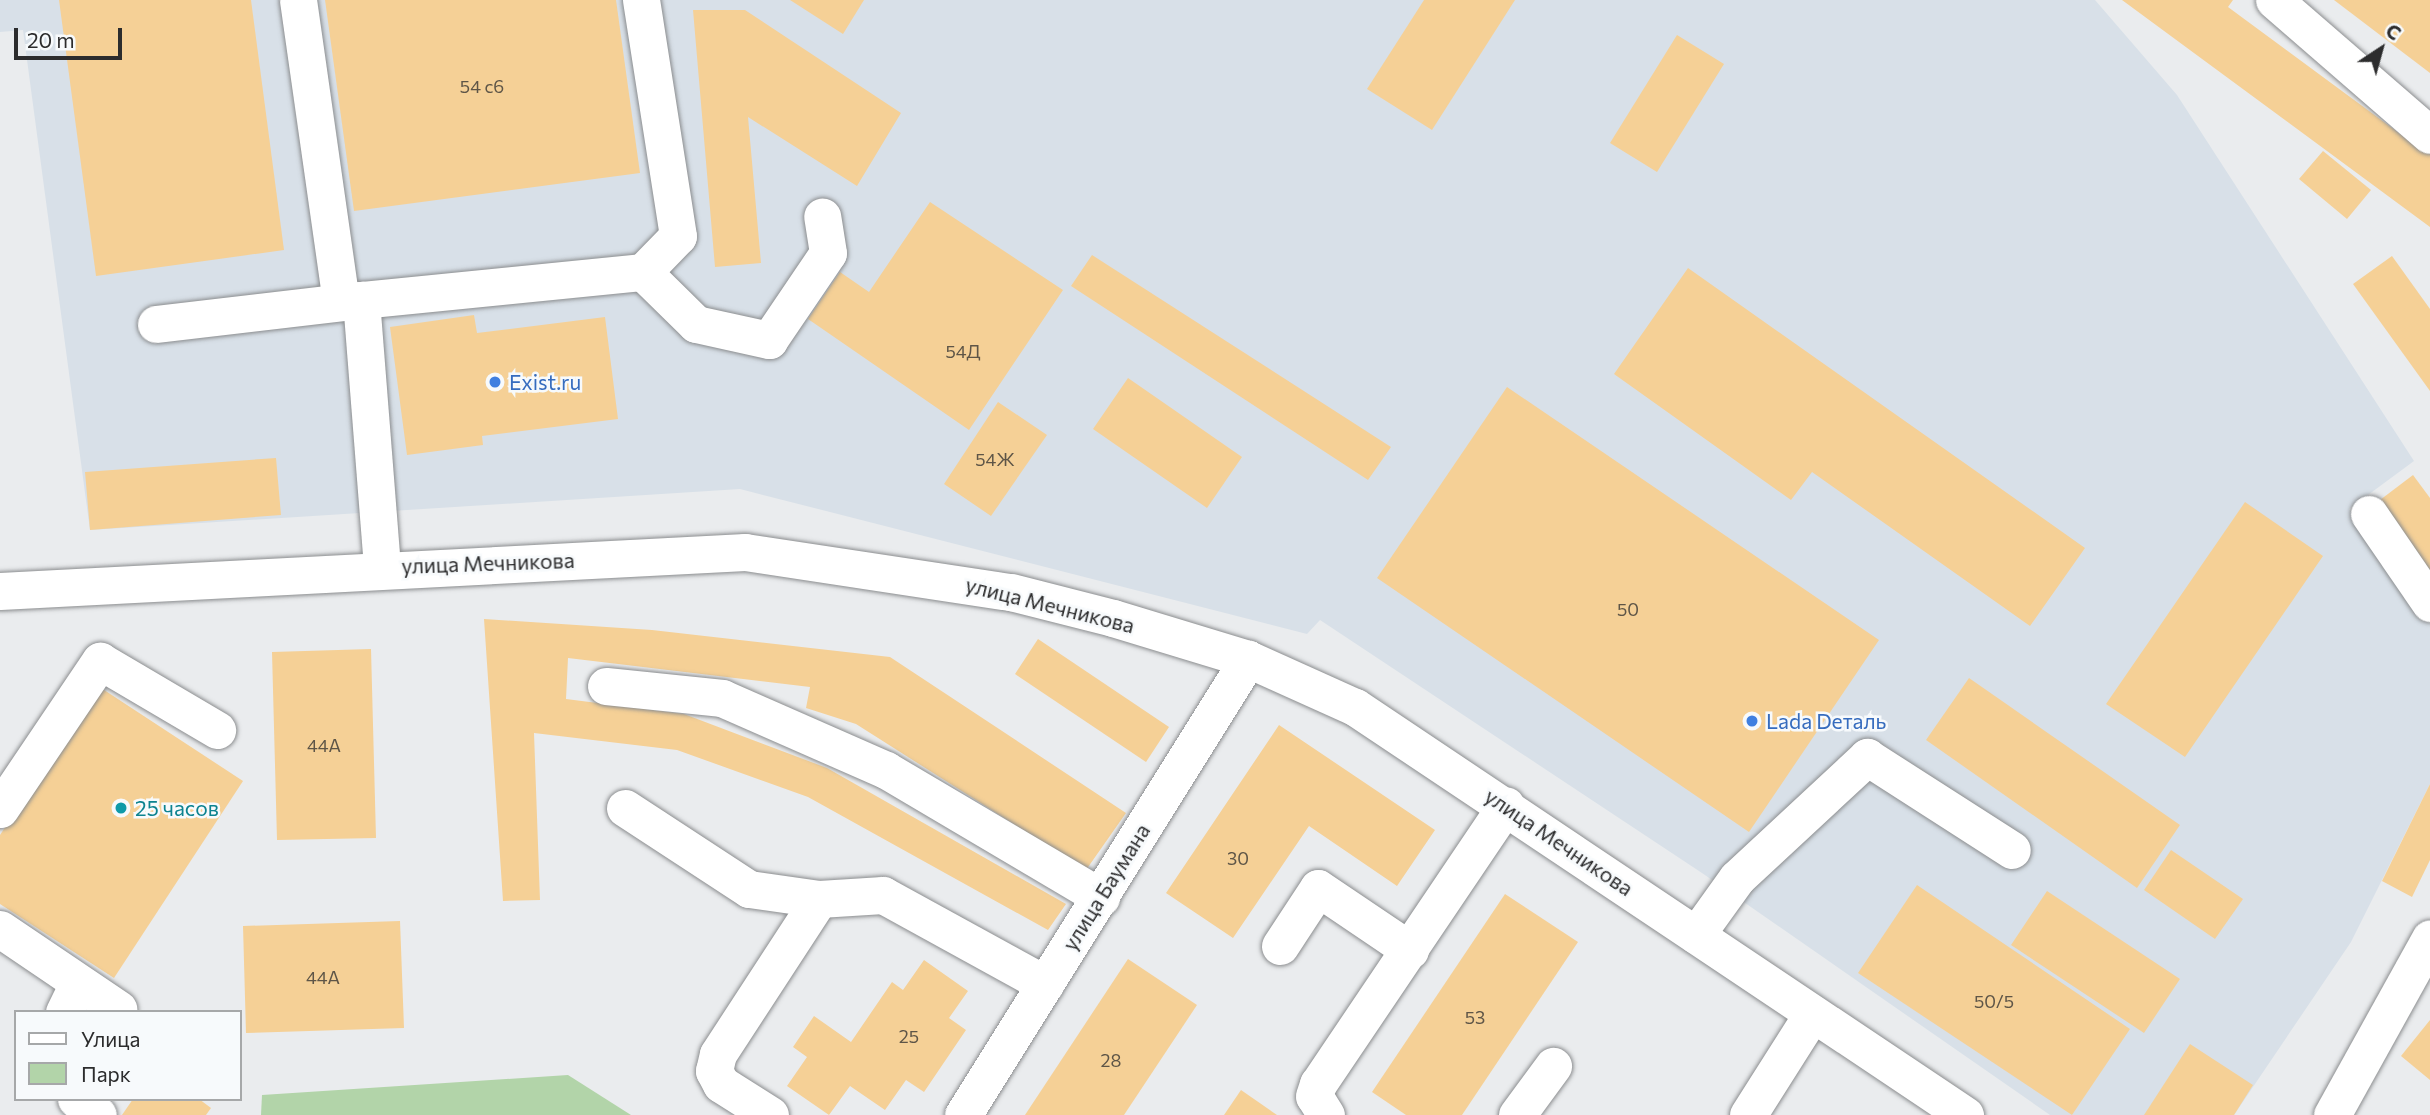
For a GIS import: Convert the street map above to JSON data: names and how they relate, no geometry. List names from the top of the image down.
{
  "streets": {
    "street": ["улица Мечникова", "улица Баумана"]
  },
  "crossings": [
    ["улица Мечникова", "улица Баумана"]
  ],
  "places": ["Exist.ru", "Lada Dеталь", "25 часов"],
  "house_numbers": [
    "54 с6",
    "54Д",
    "54Ж",
    "50",
    "44А",
    "30",
    "44А",
    "50/5",
    "53",
    "25",
    "28"
  ],
  "legend": ["Улица", "Парк"],
  "scale_bar": "20 m",
  "north": "top right"
}
